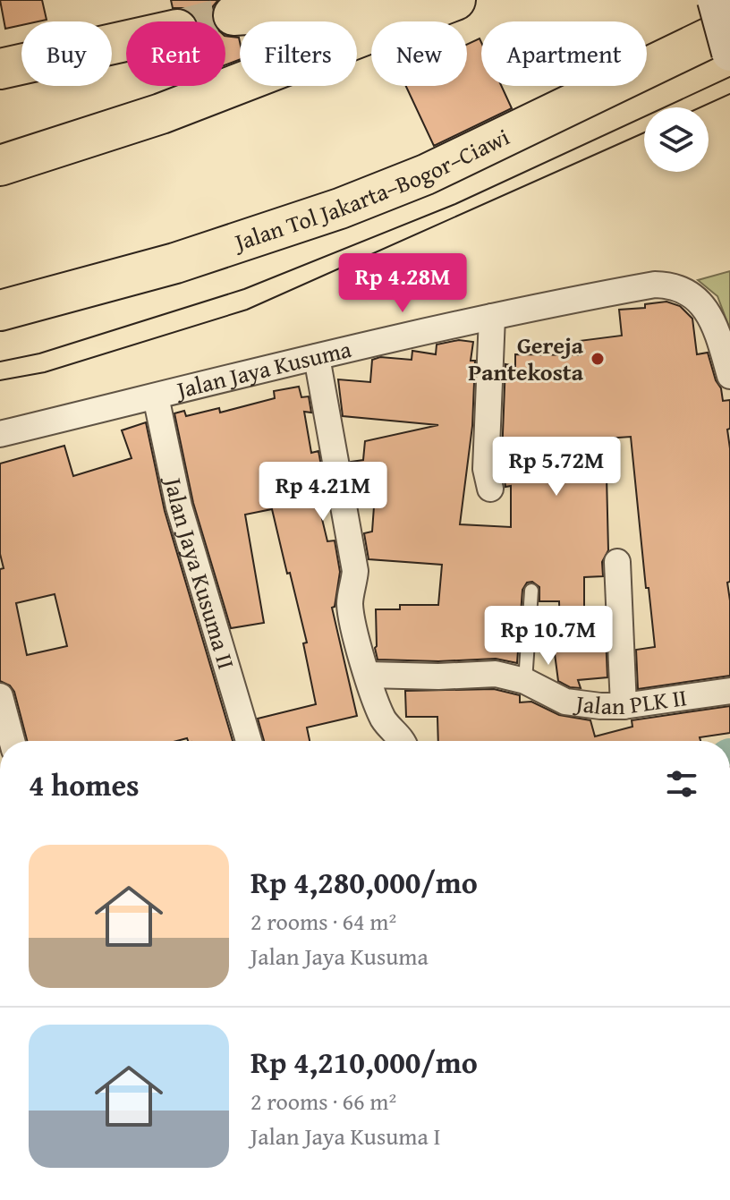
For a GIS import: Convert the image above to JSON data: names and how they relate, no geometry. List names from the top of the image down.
{
  "streets": {
    "highway": ["Jalan Tol Jakarta–Bogor–Ciawi"],
    "street": ["Jalan Jaya Kusuma", "Jalan Jaya Kusuma II", "Jalan PLK II"]
  },
  "crossings": [
    ["Jalan Jaya Kusuma", "Jalan Jaya Kusuma II"]
  ],
  "places": ["Gereja Pantekosta"],
  "page": {
    "chip": [
      "Buy",
      "Rent",
      "Filters",
      "New",
      "Apartment"
    ],
    "price": [
      "Rp 4.28M",
      "Rp 5.72M",
      "Rp 4.21M",
      "Rp 10.7M"
    ],
    "heading": "4 homes",
    "list": [
      {
        "name": "Rp 4,280,000/mo",
        "note": "2 rooms · 64 m² · Jalan Jaya Kusuma"
      },
      {
        "name": "Rp 4,210,000/mo",
        "note": "2 rooms · 66 m² · Jalan Jaya Kusuma I"
      }
    ]
  }
}
